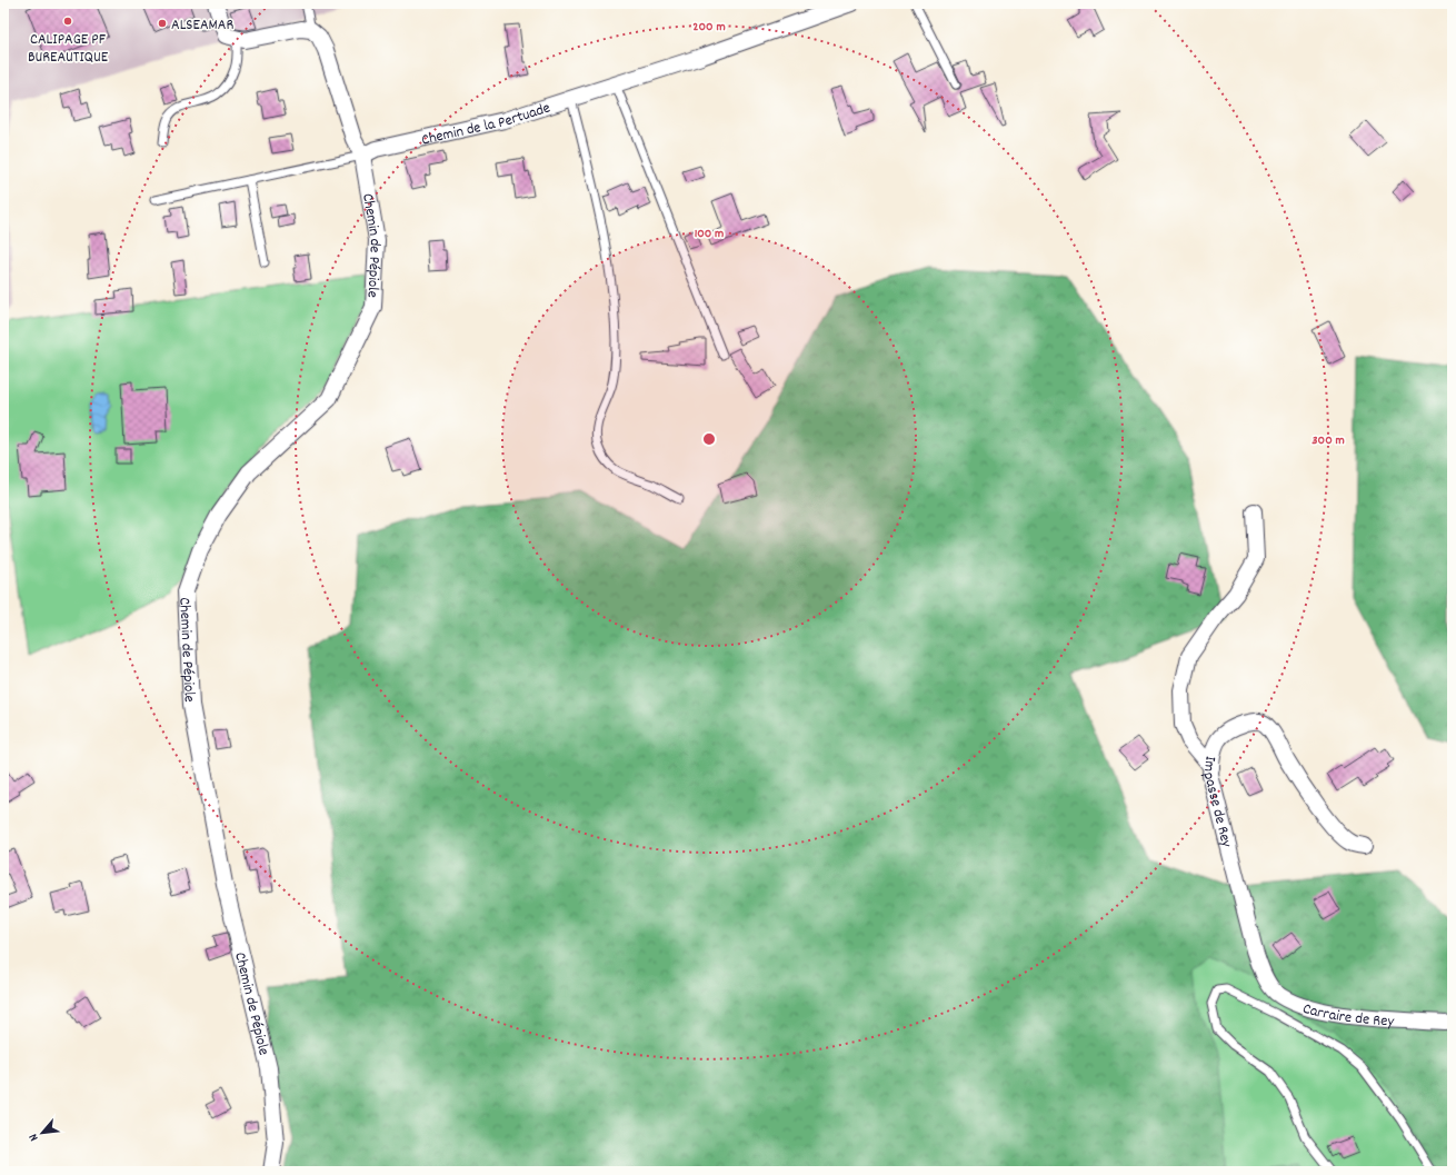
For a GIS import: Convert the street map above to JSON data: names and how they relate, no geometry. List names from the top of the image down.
{
  "streets": {
    "street": [
      "Chemin de la Pertuade",
      "Chemin de Pépiole",
      "Impasse de Rey",
      "Carraire de Rey"
    ]
  },
  "crossings": [
    ["Chemin de la Pertuade", "Chemin de Pépiole"],
    ["Impasse de Rey", "Carraire de Rey"]
  ],
  "places": ["CALIPAGE PF BUREAUTIQUE", "ALSEAMAR"],
  "north": "bottom left",
  "rings": ["200 m", "100 m", "300 m"]
}
